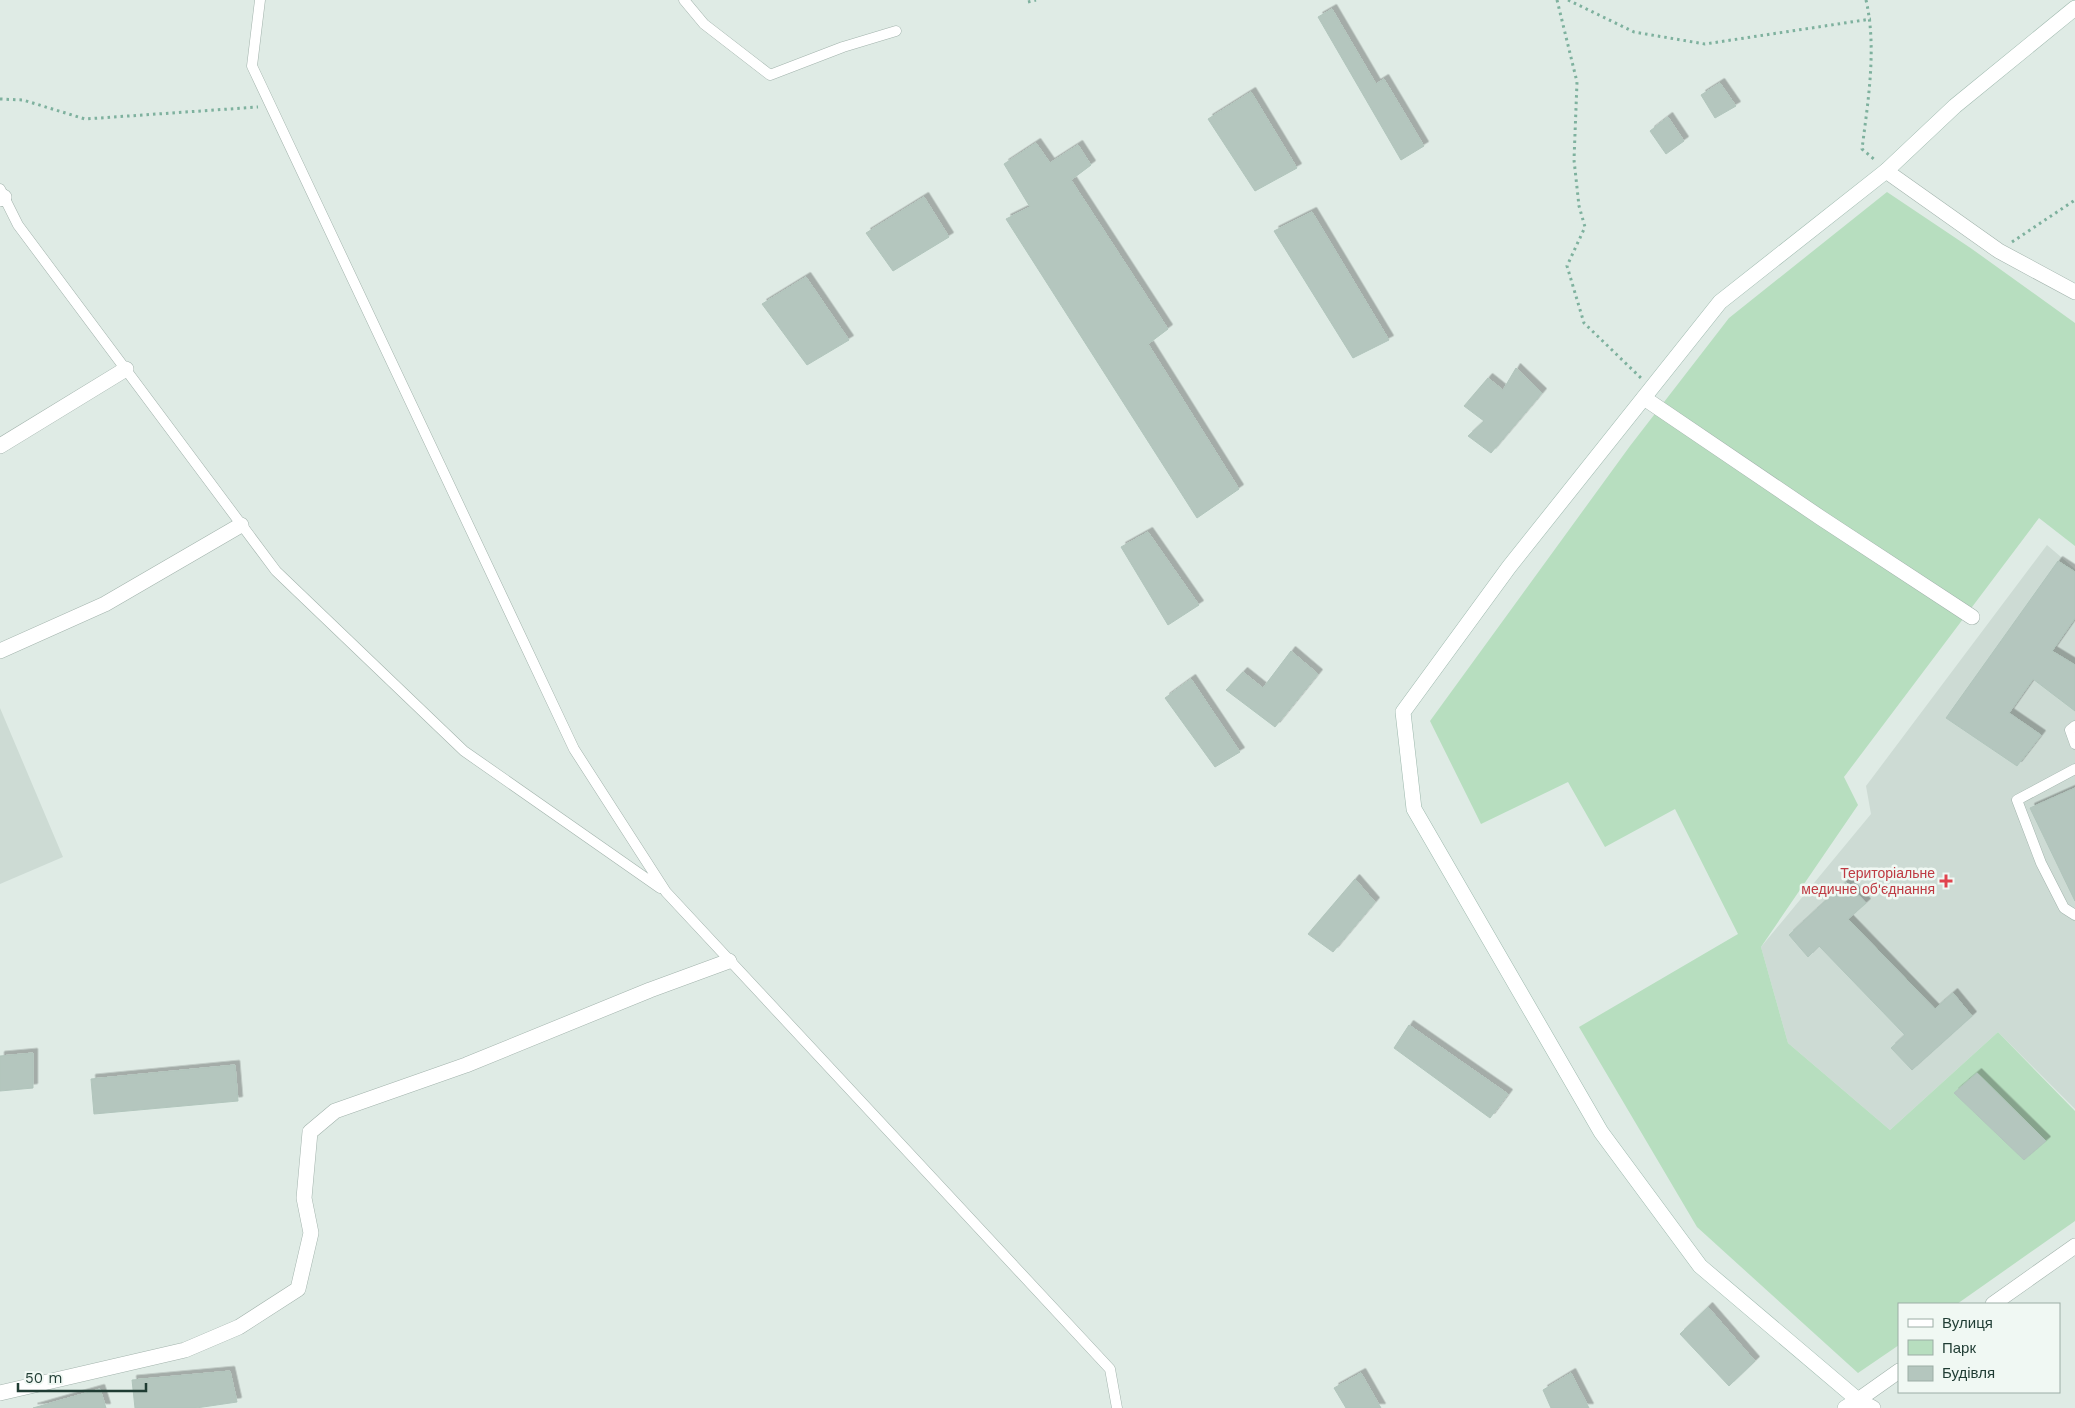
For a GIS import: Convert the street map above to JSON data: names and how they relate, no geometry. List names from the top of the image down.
{
  "places": {
    "health": ["Територіальне медичне об'єднання"]
  },
  "legend": ["Вулиця", "Парк", "Будівля"],
  "scale_bar": "50 m"
}
